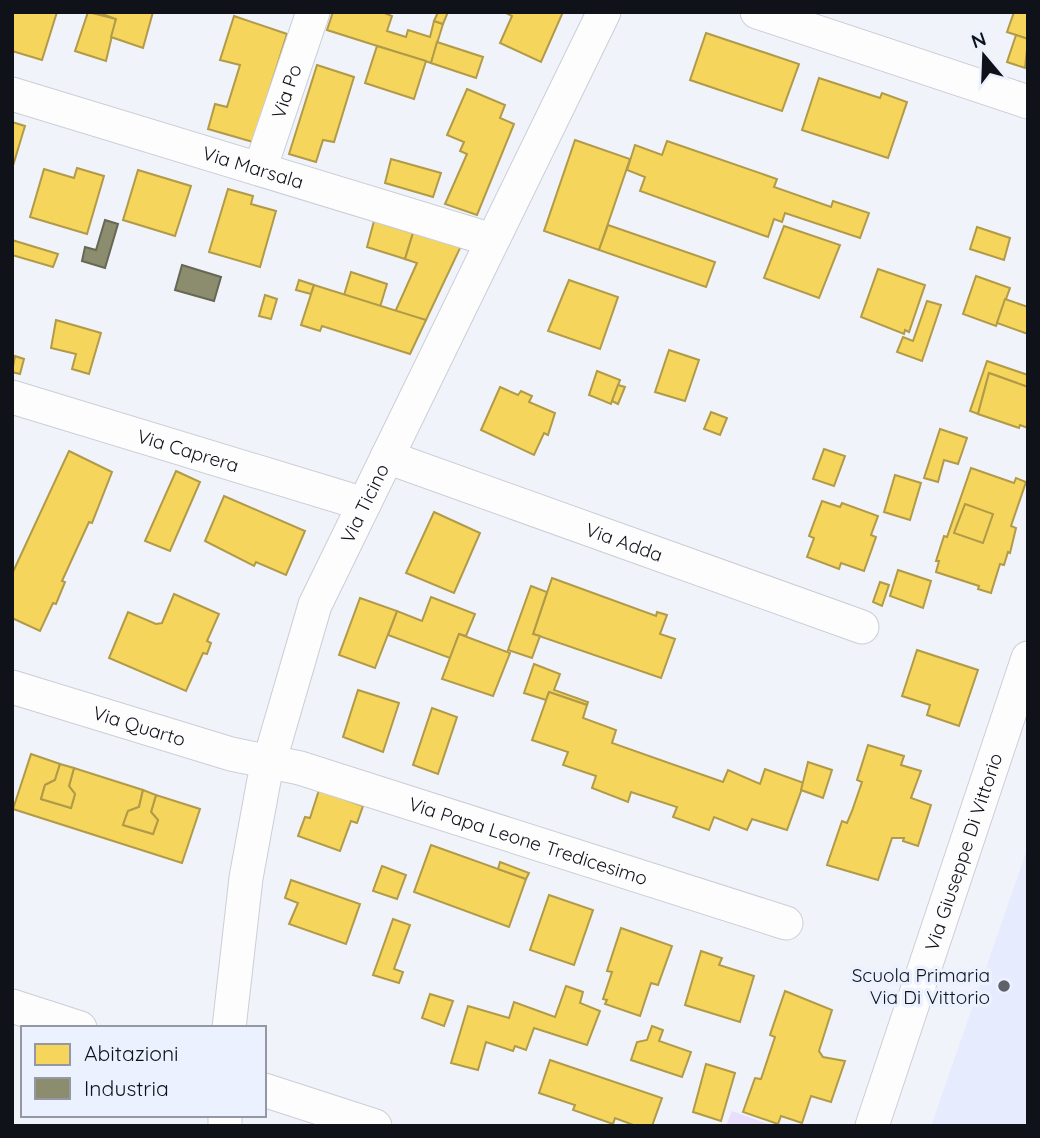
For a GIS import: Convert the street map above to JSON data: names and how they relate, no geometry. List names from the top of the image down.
{
  "streets": {
    "street": [
      "Via Po",
      "Via Marsala",
      "Via Caprera",
      "Via Ticino",
      "Via Adda",
      "Via Quarto",
      "Via Papa Leone Tredicesimo",
      "Via Giuseppe Di Vittorio"
    ]
  },
  "crossings": [
    ["Via Po", "Via Marsala"],
    ["Via Marsala", "Via Ticino"],
    ["Via Caprera", "Via Ticino"],
    ["Via Ticino", "Via Adda"],
    ["Via Ticino", "Via Quarto"],
    ["Via Ticino", "Via Papa Leone Tredicesimo"],
    ["Via Quarto", "Via Papa Leone Tredicesimo"]
  ],
  "places": ["Scuola Primaria Via Di Vittorio"],
  "legend": ["Abitazioni", "Industria"],
  "north": "top"
}
